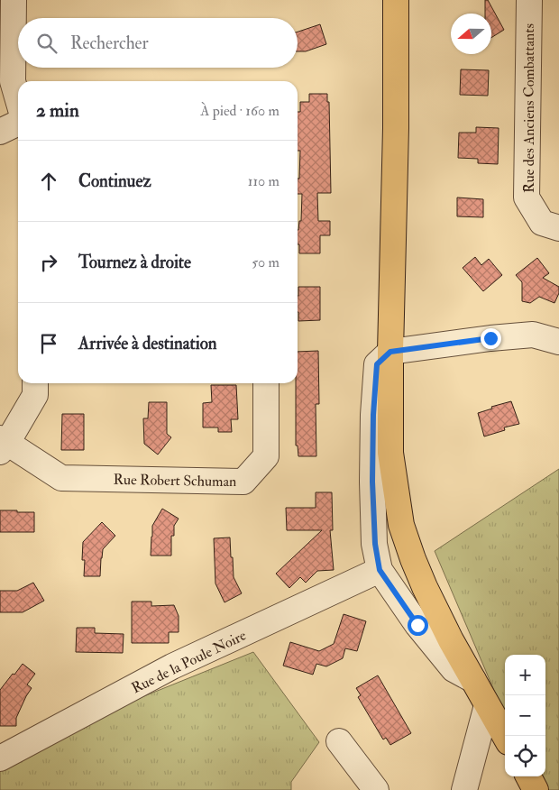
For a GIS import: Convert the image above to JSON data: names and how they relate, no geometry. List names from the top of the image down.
{
  "streets": {
    "street": ["Rue des Anciens Combattants", "Rue Robert Schuman", "Rue de la Poule Noire"]
  },
  "north": "left",
  "page": {
    "search": "Rechercher",
    "heading": ["2 min", "À pied · 160 m"],
    "list": [
      ["Continuez", "110 m"],
      ["Tournez à droite", "50 m"],
      "Arrivée à destination"
    ],
    "map_buttons": ["+", "−"]
  }
}
